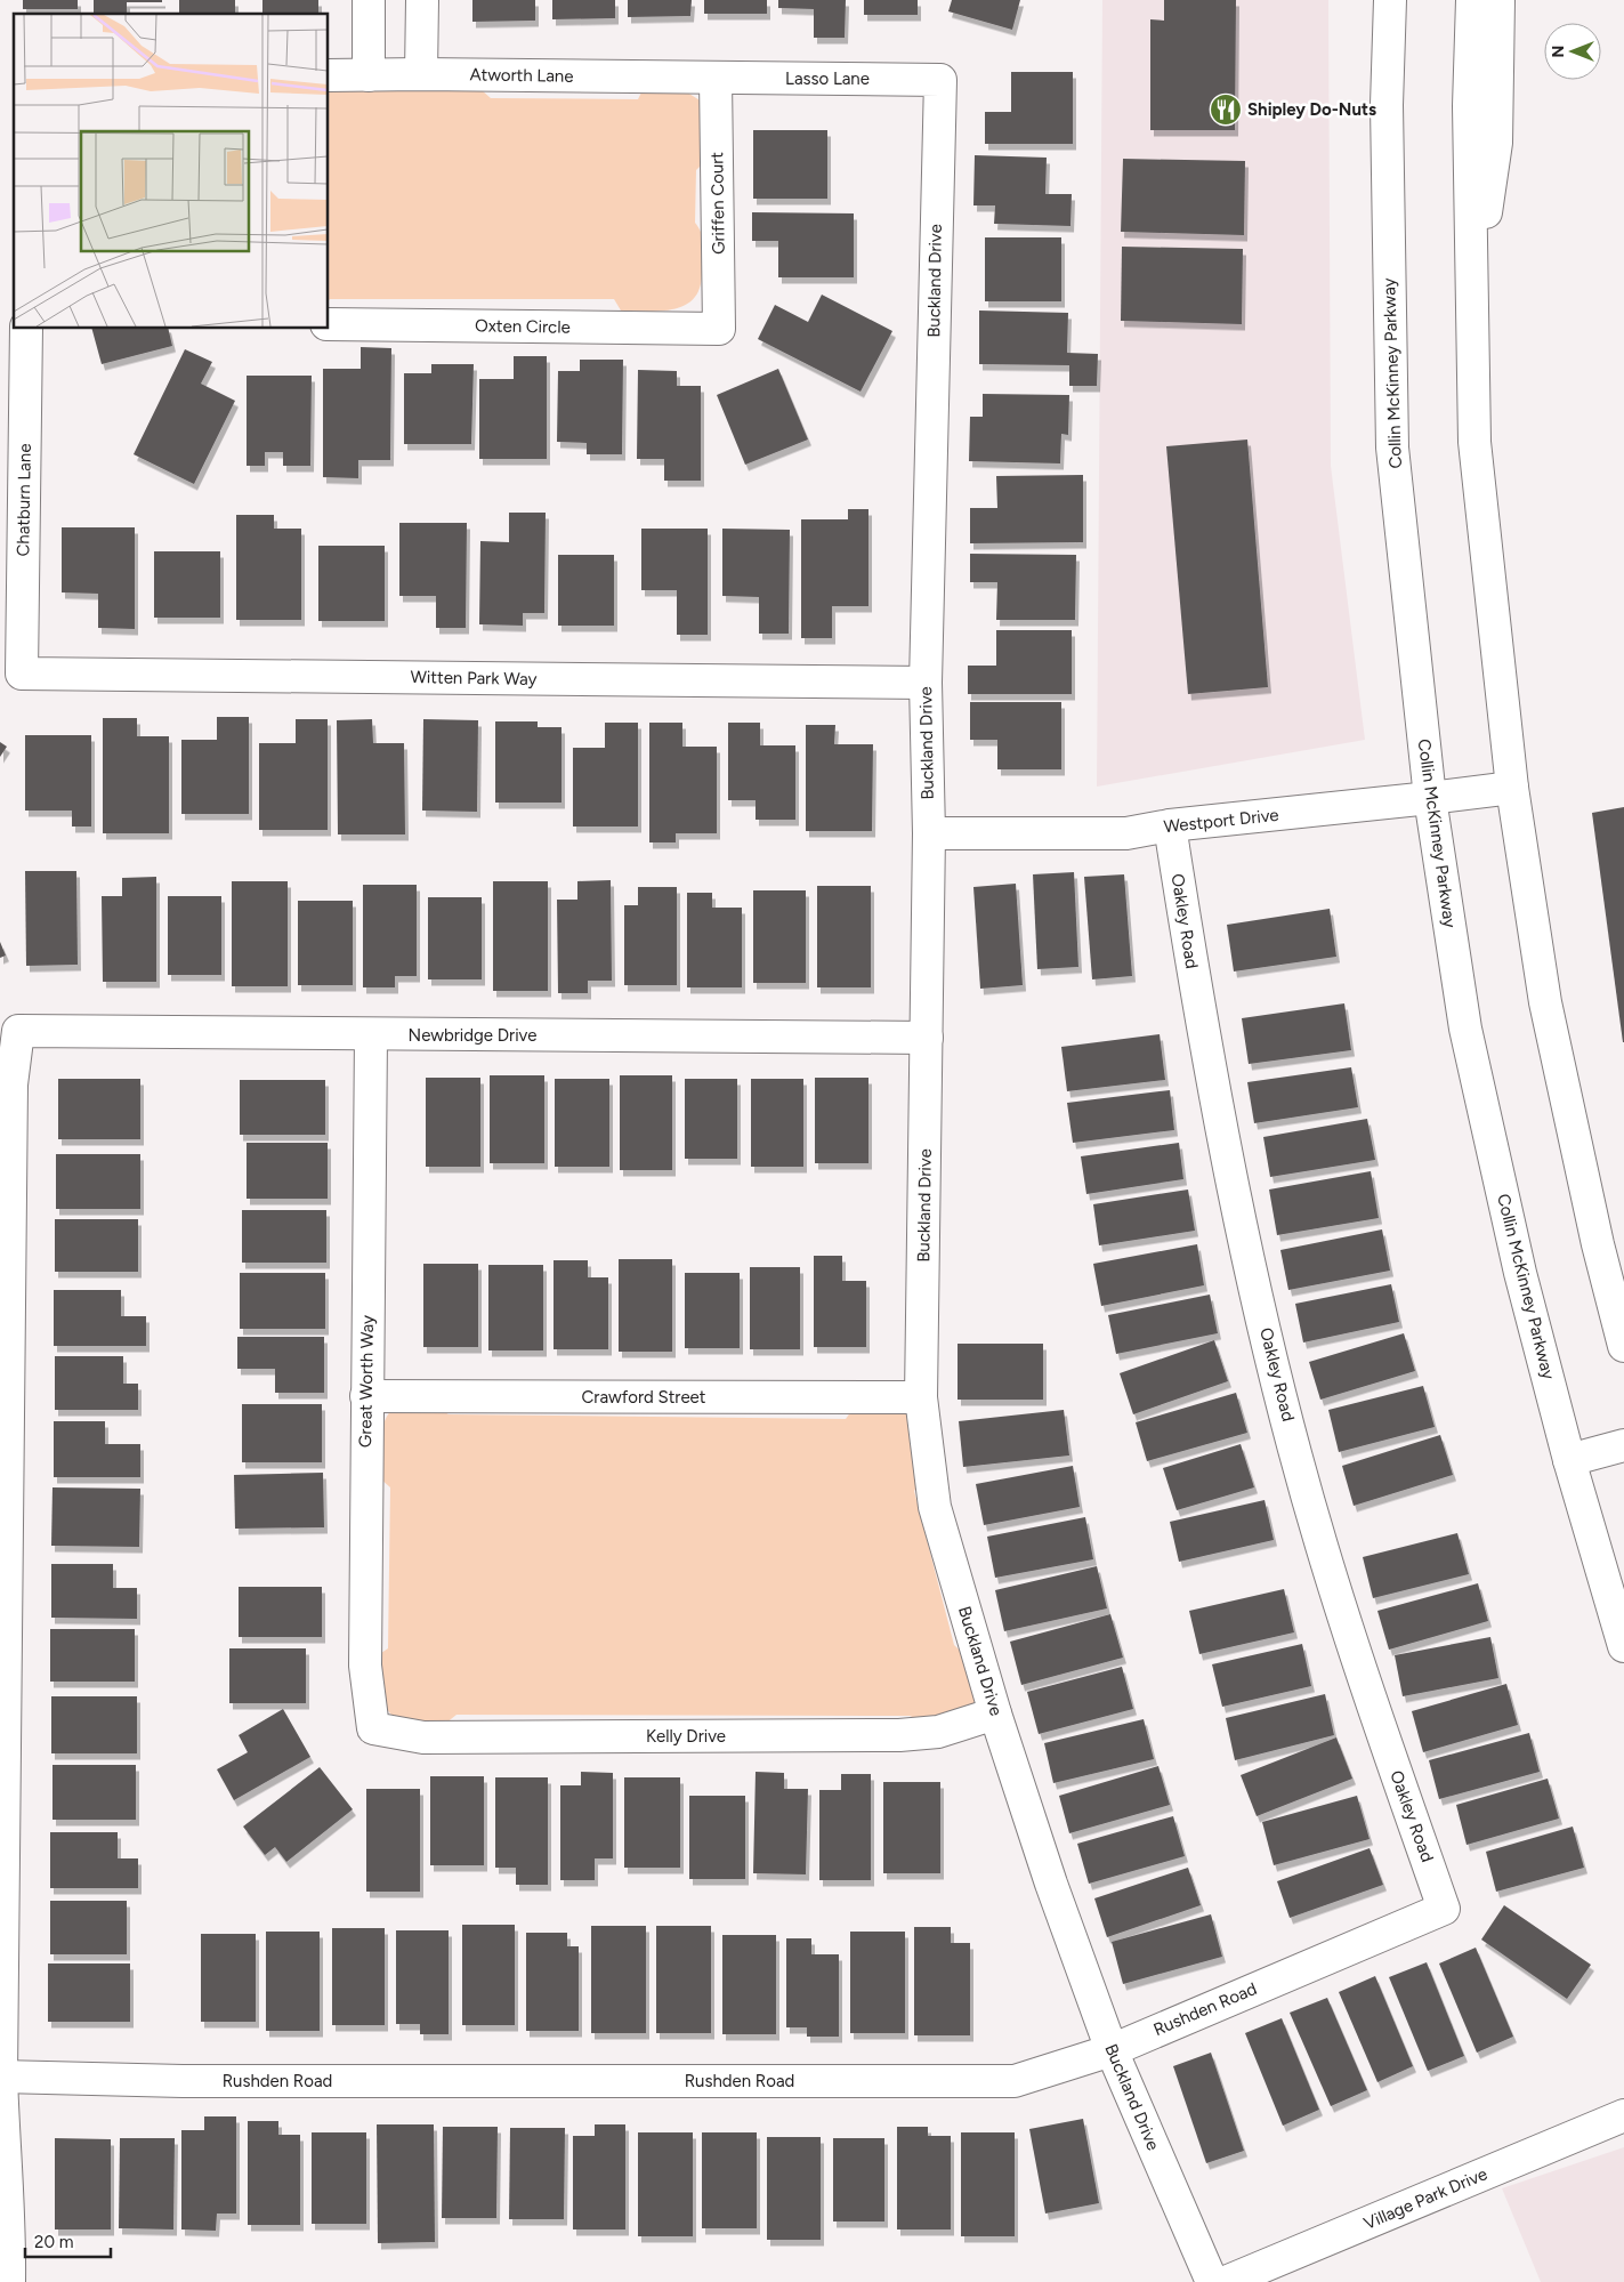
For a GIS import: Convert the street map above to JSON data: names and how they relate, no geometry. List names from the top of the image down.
{
  "streets": {
    "street": [
      "Atworth Lane",
      "Lasso Lane",
      "Griffen Court",
      "Buckland Drive",
      "Oxten Circle",
      "Collin McKinney Parkway",
      "Chatburn Lane",
      "Witten Park Way",
      "Westport Drive",
      "Oakley Road",
      "Newbridge Drive",
      "Great Worth Way",
      "Crawford Street",
      "Kelly Drive",
      "Rushden Road",
      "Village Park Drive"
    ]
  },
  "crossings": [
    ["Atworth Lane", "Lasso Lane"],
    ["Atworth Lane", "Griffen Court"],
    ["Lasso Lane", "Griffen Court"],
    ["Lasso Lane", "Buckland Drive"],
    ["Griffen Court", "Oxten Circle"],
    ["Buckland Drive", "Witten Park Way"],
    ["Buckland Drive", "Westport Drive"],
    ["Buckland Drive", "Newbridge Drive"],
    ["Buckland Drive", "Crawford Street"],
    ["Buckland Drive", "Kelly Drive"],
    ["Buckland Drive", "Rushden Road"],
    ["Collin McKinney Parkway", "Westport Drive"],
    ["Chatburn Lane", "Witten Park Way"],
    ["Westport Drive", "Oakley Road"],
    ["Oakley Road", "Rushden Road"],
    ["Newbridge Drive", "Great Worth Way"],
    ["Great Worth Way", "Crawford Street"],
    ["Great Worth Way", "Kelly Drive"]
  ],
  "places": {
    "restaurant": ["Shipley Do-Nuts"]
  },
  "scale_bar": "20 m",
  "north": "left"
}
